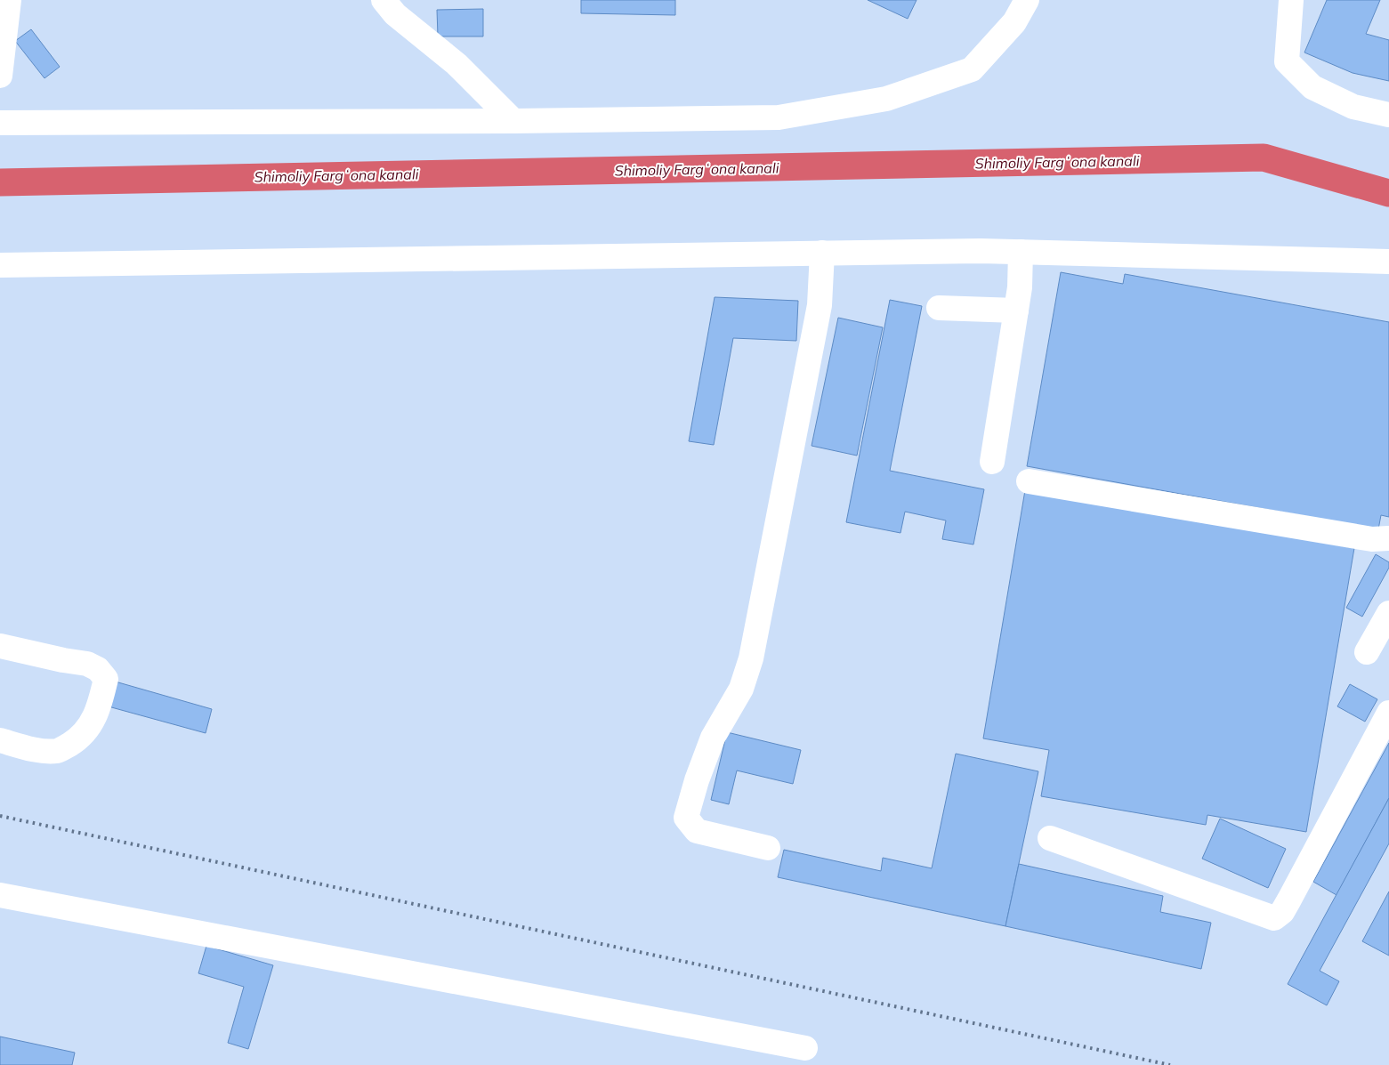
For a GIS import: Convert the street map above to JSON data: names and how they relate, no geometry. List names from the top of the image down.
{
  "water": ["Shimoliy Fargʻona kanali"]
}
